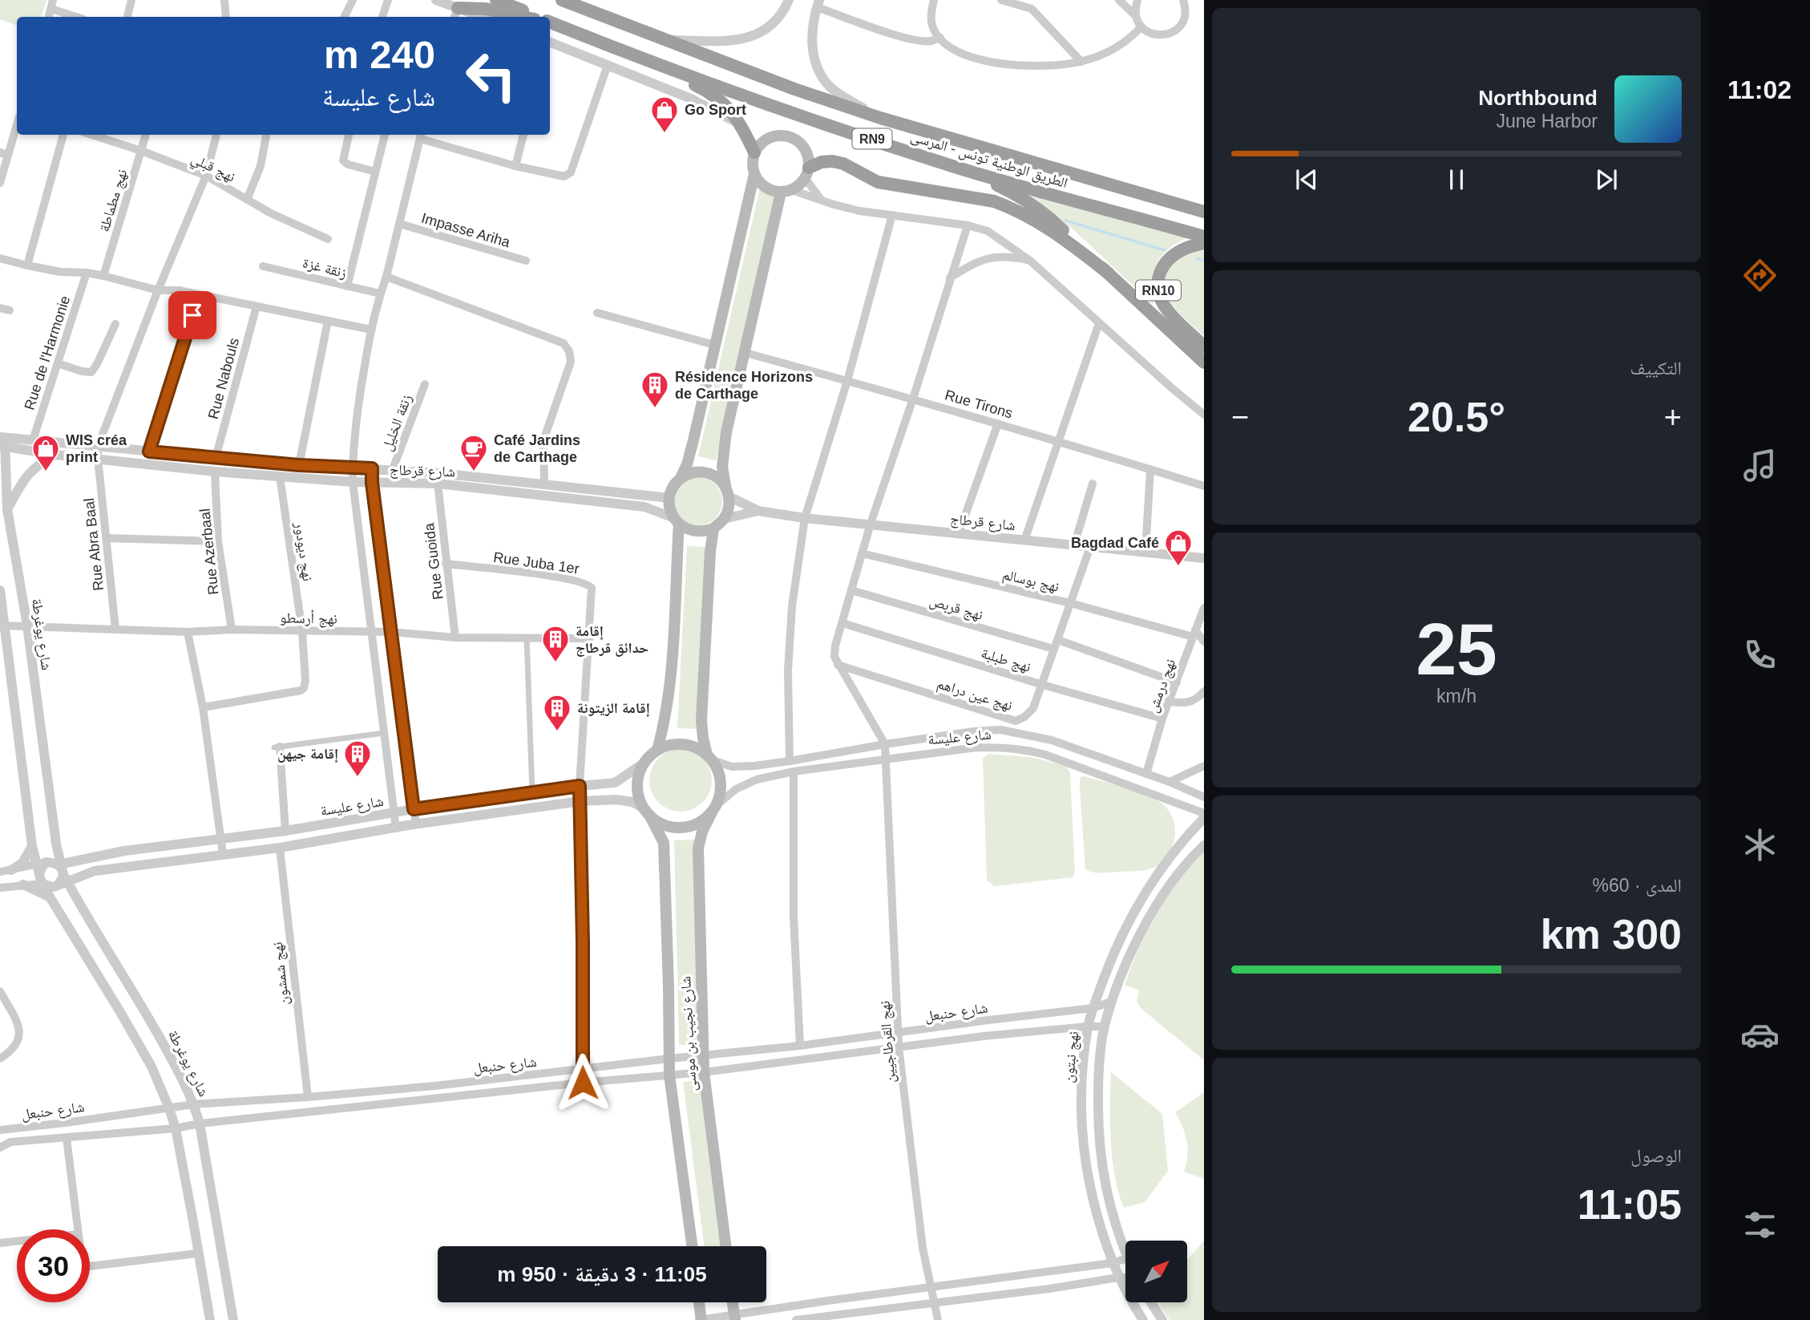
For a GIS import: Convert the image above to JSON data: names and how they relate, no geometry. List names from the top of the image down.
{
  "streets": {
    "highway": ["RN9", "الطريق الوطنية تونس - المرسى", "RN10"],
    "main road": ["شارع نجيب بن موسى"],
    "street": [
      "نهج قبلي",
      "نهج مطماطة",
      "Impasse Ariha",
      "زنقة غزة",
      "Rue de l'Harmonie",
      "Rue Nabouls",
      "Rue Tirons",
      "زنقة الخليل",
      "شارع قرطاج",
      "Rue Abra Baal",
      "Rue Azerbaal",
      "نهج ديودور",
      "Rue Guoida",
      "Rue Juba 1er",
      "نهج بوسالم",
      "نهج قربص",
      "نهج أرسطو",
      "شارع يوغرطة",
      "نهج طبلبة",
      "نهج درمش",
      "نهج عين دراهم",
      "شارع عليسة",
      "نهج شمشون",
      "شارع حنبعل",
      "نهج القرطاجيين",
      "نهج نبتون"
    ]
  },
  "crossings": [
    ["نهج قبلي", "نهج مطماطة"],
    ["Rue de l'Harmonie", "شارع قرطاج"],
    ["Rue Nabouls", "شارع قرطاج"],
    ["زنقة الخليل", "شارع قرطاج"],
    ["شارع قرطاج", "Rue Abra Baal"],
    ["شارع قرطاج", "Rue Azerbaal"],
    ["شارع قرطاج", "نهج ديودور"],
    ["شارع قرطاج", "Rue Guoida"],
    ["شارع قرطاج", "شارع يوغرطة"],
    ["شارع قرطاج", "نهج عين دراهم"],
    ["Rue Abra Baal", "نهج أرسطو"],
    ["Rue Azerbaal", "نهج أرسطو"],
    ["نهج ديودور", "نهج أرسطو"],
    ["Rue Guoida", "Rue Juba 1er"],
    ["Rue Guoida", "نهج أرسطو"],
    ["Rue Juba 1er", "نهج أرسطو"],
    ["Rue Juba 1er", "شارع عليسة"],
    ["Rue Juba 1er", "شارع حنبعل"],
    ["نهج بوسالم", "نهج درمش"],
    ["نهج بوسالم", "نهج عين دراهم"],
    ["نهج قربص", "نهج عين دراهم"],
    ["نهج أرسطو", "شارع يوغرطة"],
    ["شارع يوغرطة", "شارع عليسة"],
    ["شارع يوغرطة", "شارع حنبعل"],
    ["نهج طبلبة", "نهج درمش"],
    ["نهج طبلبة", "نهج عين دراهم"],
    ["نهج درمش", "شارع عليسة"],
    ["شارع عليسة", "نهج شمشون"],
    ["شارع عليسة", "شارع نجيب بن موسى"],
    ["شارع عليسة", "نهج القرطاجيين"],
    ["نهج شمشون", "شارع حنبعل"],
    ["شارع حنبعل", "شارع نجيب بن موسى"],
    ["شارع حنبعل", "نهج القرطاجيين"],
    ["شارع حنبعل", "نهج نبتون"]
  ],
  "places": {
    "shop": ["Go Sport", "WIS créa print", "Bagdad Café"],
    "building": [
      "Résidence Horizons de Carthage",
      "إقامة حدائق قرطاج",
      "إقامة الزيتونة",
      "إقامة جيهن"
    ],
    "cafe": ["Café Jardins de Carthage"]
  },
  "north": "top right",
  "page": {
    "tabs": "11:02",
    "turn": ["240 m", "شارع عليسة"],
    "song": ["Northbound", "June Harbor"],
    "tile": [
      "التكييف",
      ["25", "km/h"],
      ["المدى · 60%", "300 km"],
      ["الوصول", "11:05"]
    ],
    "heat": ["−", "20.5°", "+"],
    "limit": "30",
    "trip": "11:05 · 3 دقيقة · 950 m"
  }
}
